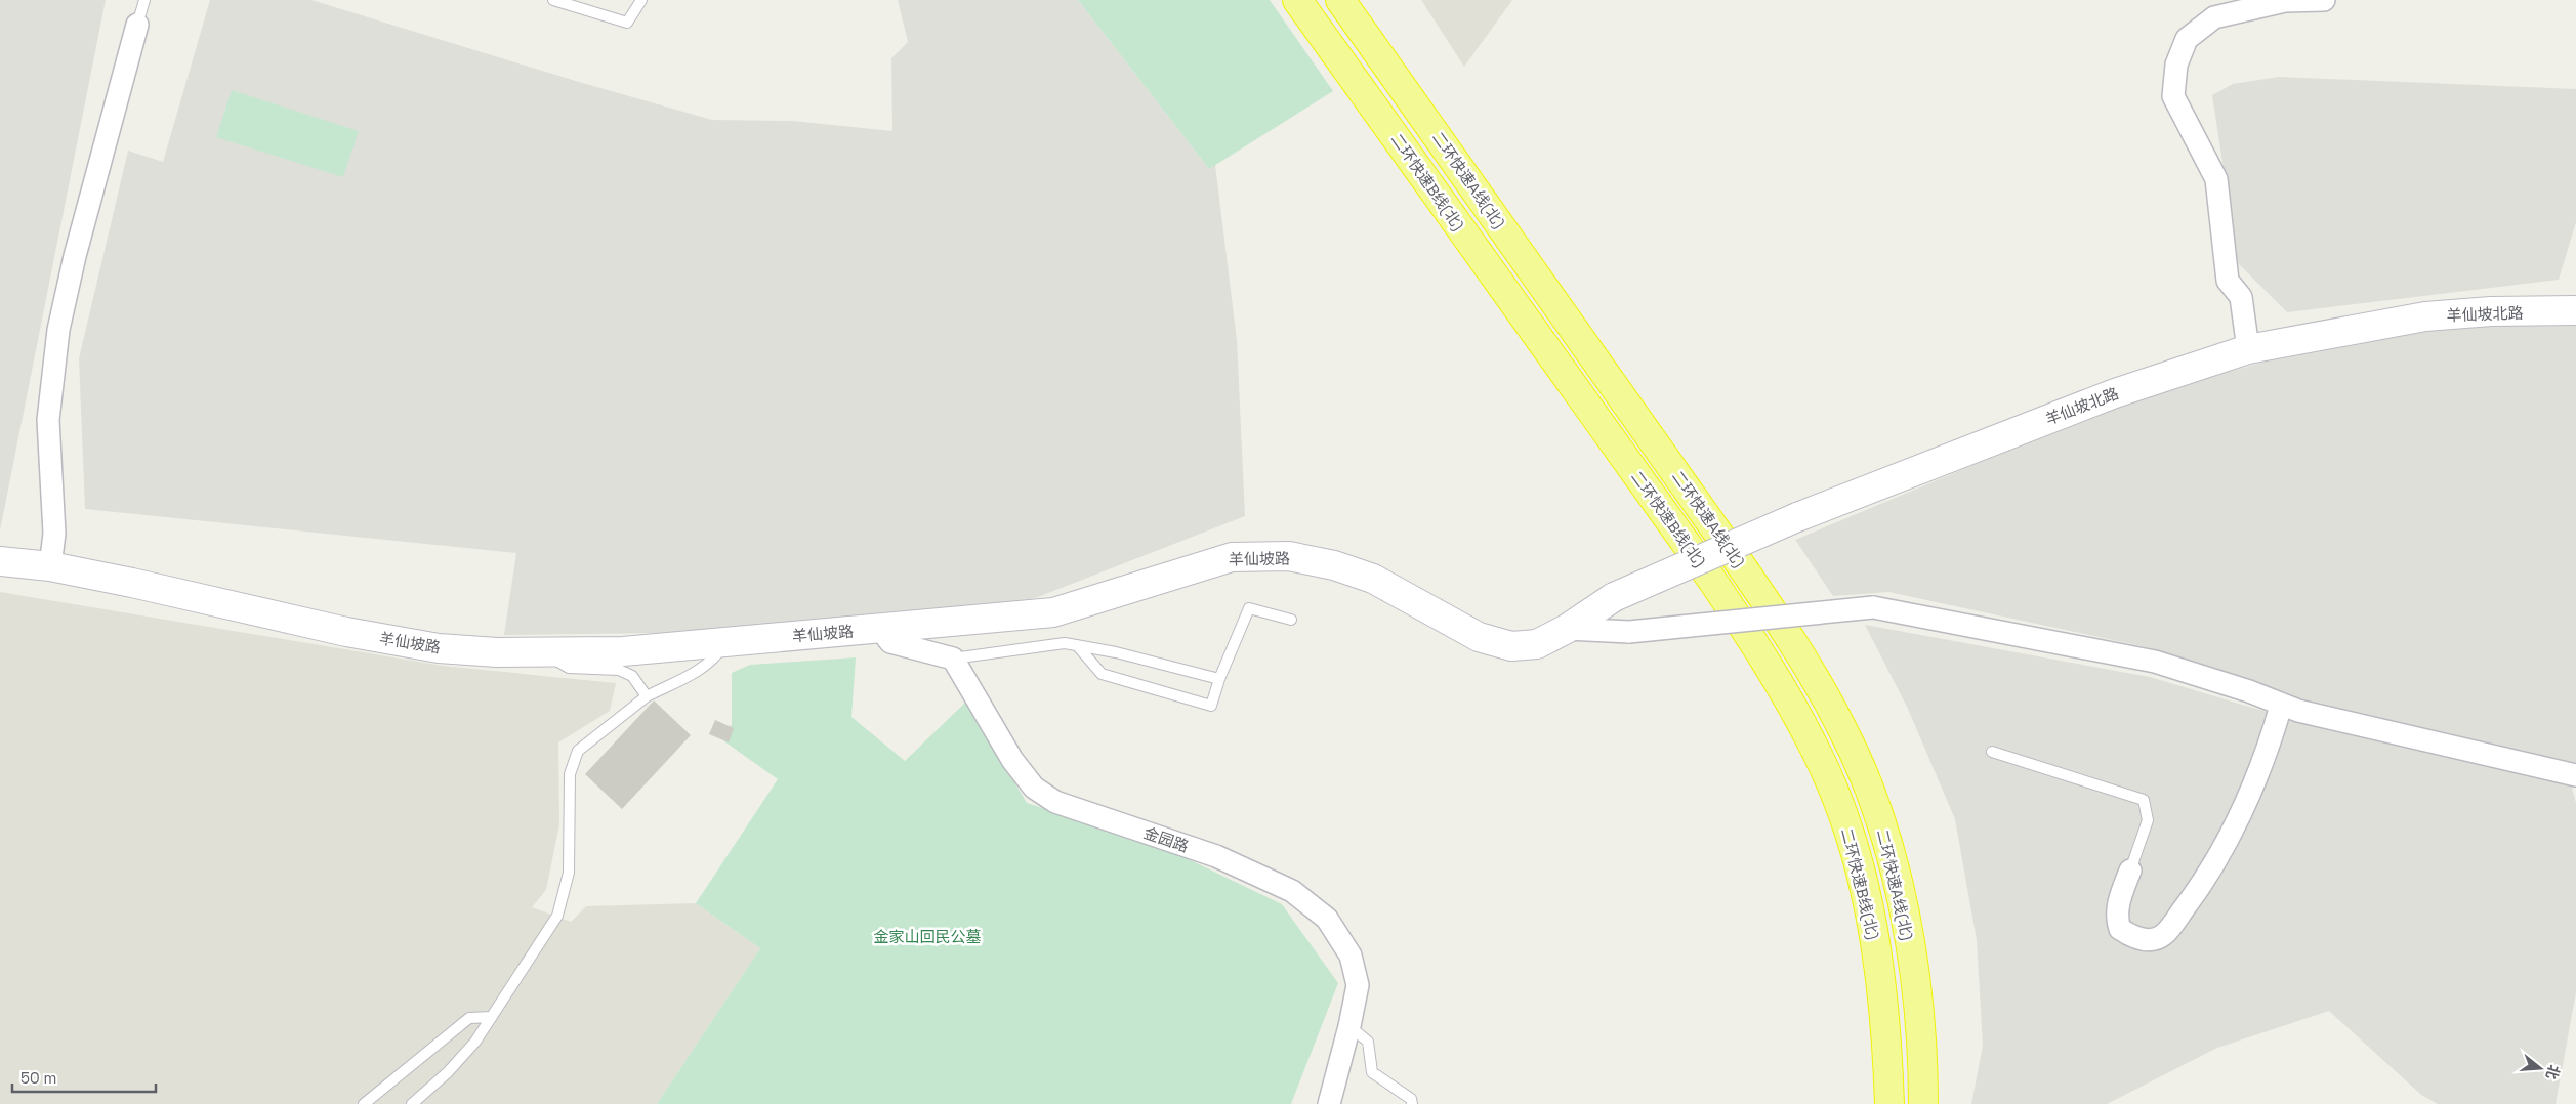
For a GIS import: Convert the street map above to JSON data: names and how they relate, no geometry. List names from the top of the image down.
{
  "streets": {
    "highway": ["二环快速A线(北)", "二环快速B线(北)"],
    "street": ["羊仙坡北路", "羊仙坡路", "金园路"]
  },
  "crossings": [
    ["羊仙坡北路", "羊仙坡路"]
  ],
  "parks": ["金家山回民公墓"],
  "scale_bar": "50 m",
  "north": "right"
}
